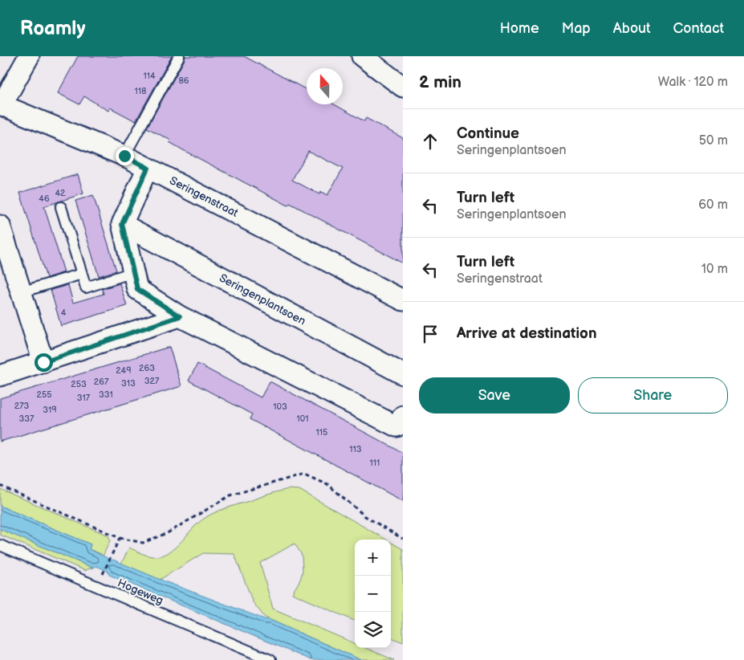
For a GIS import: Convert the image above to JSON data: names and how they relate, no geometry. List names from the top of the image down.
{
  "streets": {
    "street": ["Seringenstraat", "Seringenplantsoen"],
    "lane": ["Hogeweg"]
  },
  "house_numbers": [
    "114",
    "86",
    "118",
    "42",
    "46",
    "4",
    "263",
    "249",
    "327",
    "267",
    "313",
    "253",
    "255",
    "331",
    "317",
    "273",
    "103",
    "319",
    "337",
    "101",
    "115",
    "113",
    "111"
  ],
  "north": "top",
  "page": {
    "header": "Roamly",
    "nav": [
      "Home",
      "Map",
      "About",
      "Contact"
    ],
    "heading": ["2 min", "Walk · 120 m"],
    "list": [
      ["Continue", "Seringenplantsoen", "50 m"],
      ["Turn left", "Seringenplantsoen", "60 m"],
      ["Turn left", "Seringenstraat", "10 m"],
      "Arrive at destination"
    ],
    "buttons": ["Save", "Share"],
    "map_buttons": ["+", "−"]
  }
}
